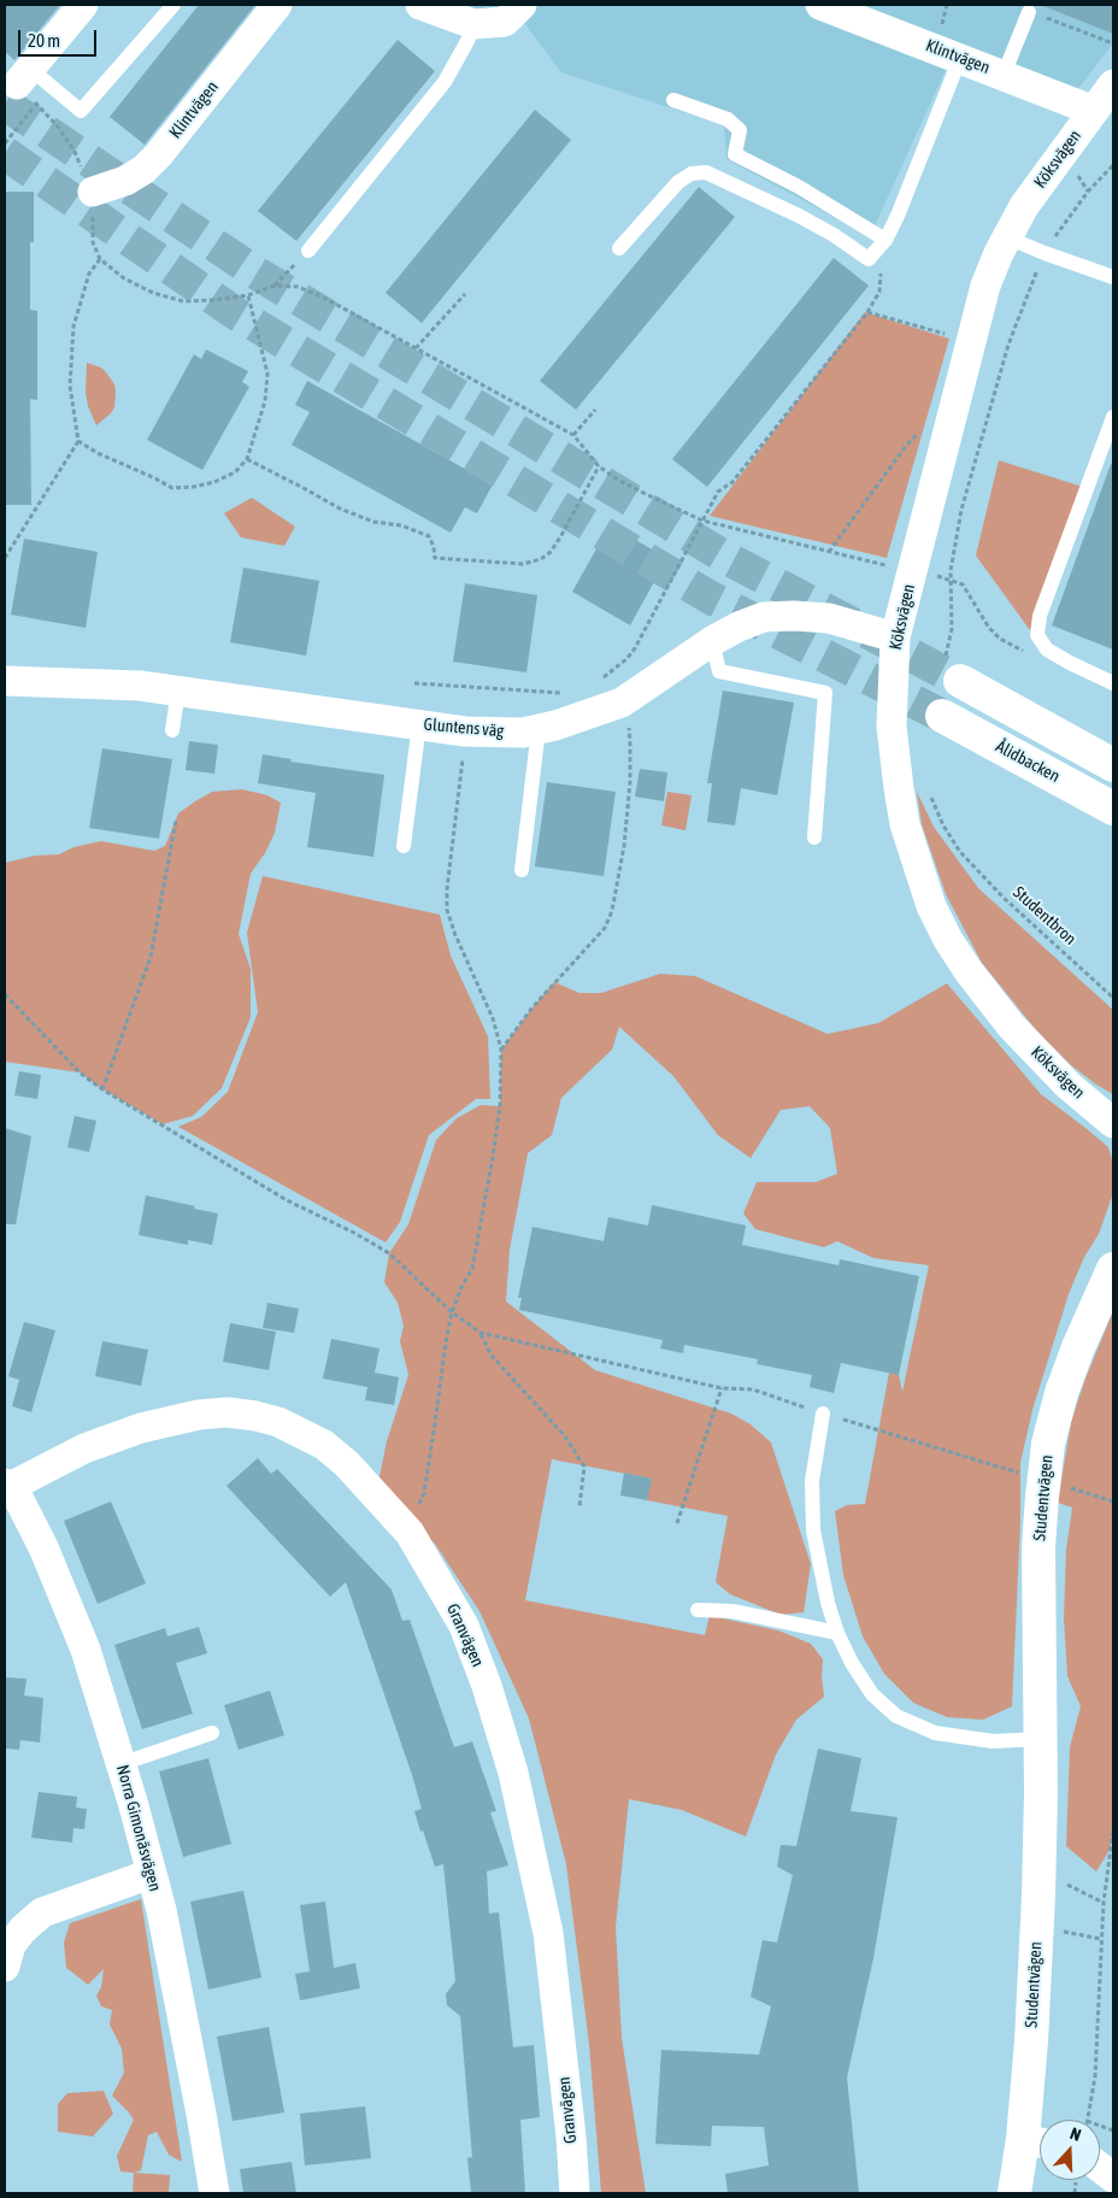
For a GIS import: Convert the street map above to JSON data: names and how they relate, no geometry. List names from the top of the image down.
{
  "streets": {
    "street": [
      "Klintvägen",
      "Köksvägen",
      "Gluntens väg",
      "Ålidbacken",
      "Studentvägen",
      "Granvägen",
      "Norra Gimonäsvägen"
    ],
    "path": ["Studentbron"]
  },
  "crossings": [
    ["Klintvägen", "Köksvägen"],
    ["Köksvägen", "Gluntens väg"],
    ["Granvägen", "Norra Gimonäsvägen"]
  ],
  "scale_bar": "20 m",
  "north": "top"
}
